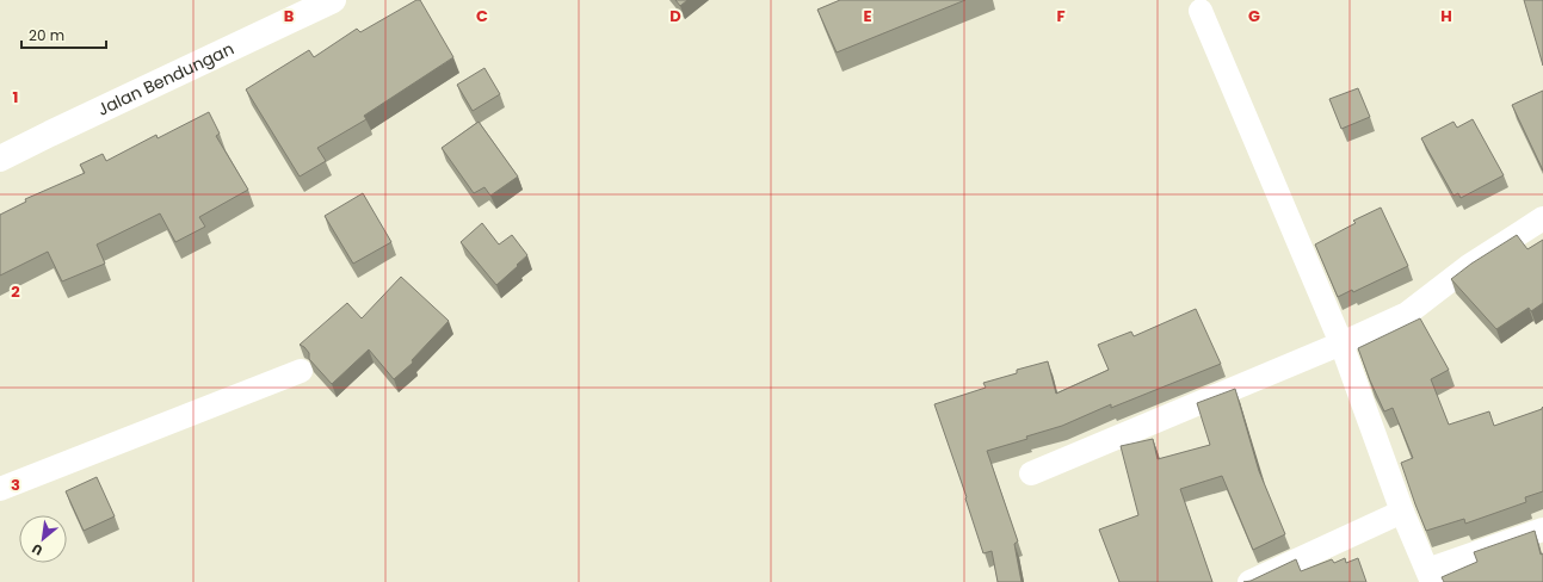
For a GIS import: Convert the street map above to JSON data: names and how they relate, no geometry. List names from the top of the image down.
{
  "streets": {
    "street": ["Jalan Bendungan"]
  },
  "scale_bar": "20 m",
  "north": "bottom left",
  "grid": {
    "columns": [
      "B",
      "C",
      "D",
      "E",
      "F",
      "G",
      "H"
    ],
    "rows": ["1", "2", "3"]
  }
}
